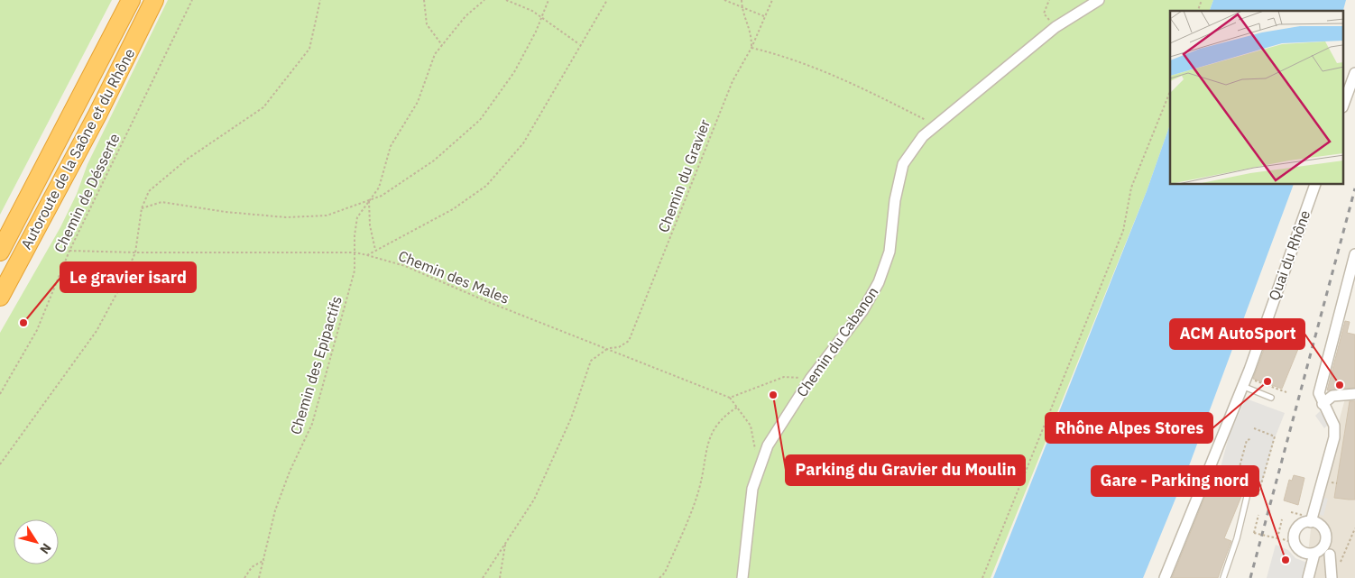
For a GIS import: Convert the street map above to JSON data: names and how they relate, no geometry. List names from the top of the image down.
{
  "streets": {
    "highway": ["Autoroute de la Saône et du Rhône"],
    "street": ["Quai du Rhône", "Chemin du Cabanon"],
    "path": [
      "Chemin du Gravier",
      "Chemin de Désserte",
      "Chemin des Males",
      "Chemin des Epipactifs"
    ]
  },
  "crossings": [
    ["Chemin du Gravier", "Chemin des Males"],
    ["Chemin de Désserte", "Chemin des Males"],
    ["Chemin des Males", "Chemin des Epipactifs"]
  ],
  "places": [
    "Le gravier isard",
    "Rhône Alpes Stores",
    "ACM AutoSport",
    "Parking du Gravier du Moulin",
    "Gare - Parking nord"
  ],
  "north": "bottom right"
}
